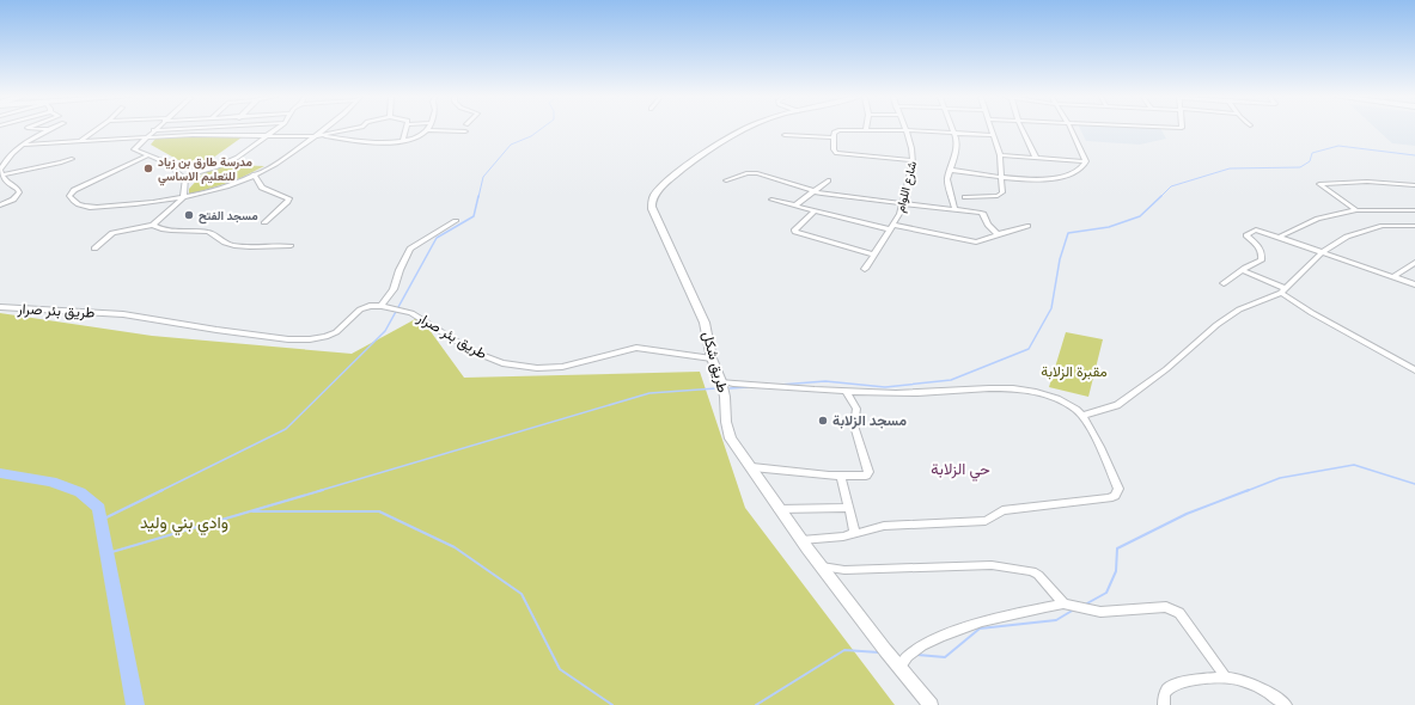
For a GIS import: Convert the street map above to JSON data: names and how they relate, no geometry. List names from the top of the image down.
{
  "streets": {
    "main road": ["طريق شكل"],
    "street": ["شارع اللوام", "طريق بئر صرار"]
  },
  "crossings": [
    ["طريق بئر صرار", "طريق شكل"]
  ],
  "districts": ["حي الزلابة"],
  "parks": ["مقبرة الزلابة", "وادي بني وليد"],
  "places": ["مدرسة طارق بن زياد للتعليم الاساسي", "مسجد الفتح", "مسجد الزلابة"]
}
